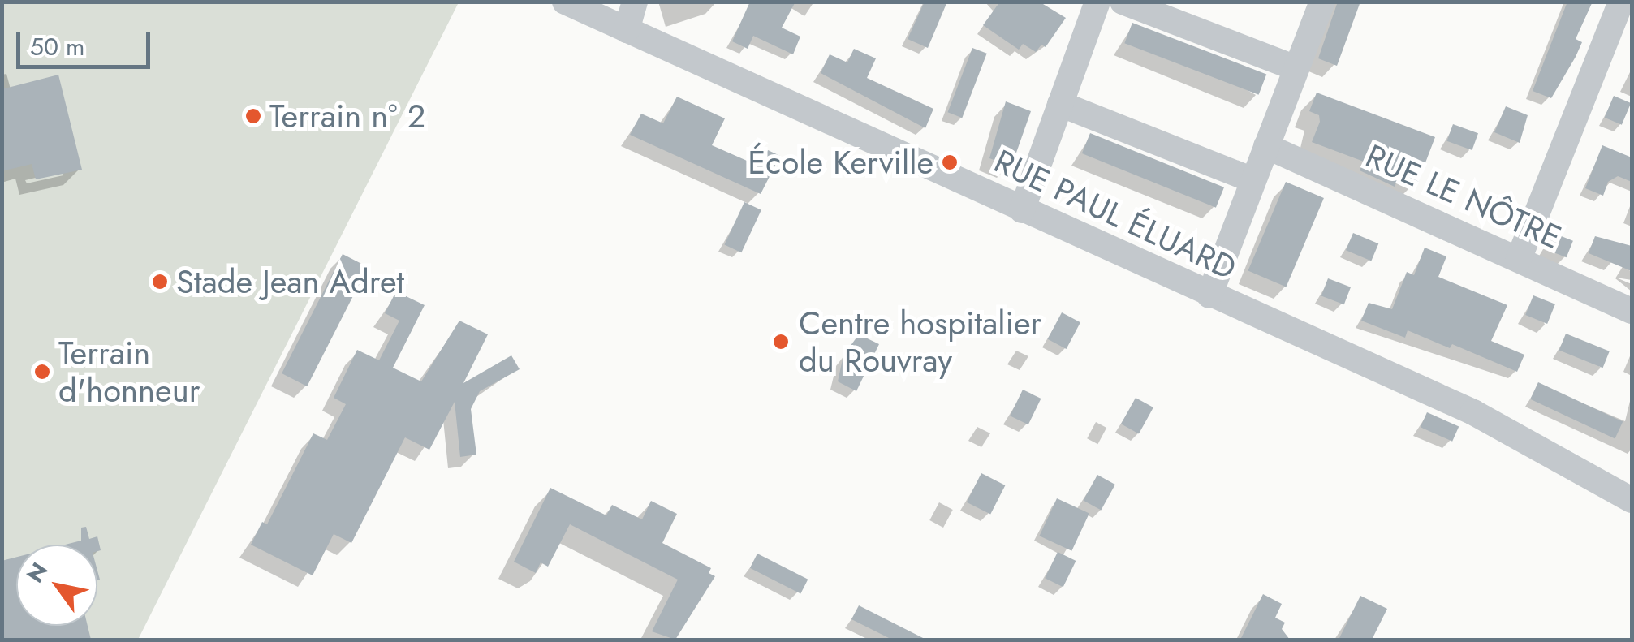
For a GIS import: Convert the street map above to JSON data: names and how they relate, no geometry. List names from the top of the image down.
{
  "streets": {
    "street": ["RUE LE NÔTRE", "RUE PAUL ÉLUARD"]
  },
  "places": [
    "Terrain n° 2",
    "École Kerville",
    "Stade Jean Adret",
    "Centre hospitalier du Rouvray",
    "Terrain d'honneur"
  ],
  "scale_bar": "50 m",
  "north": "top left"
}
